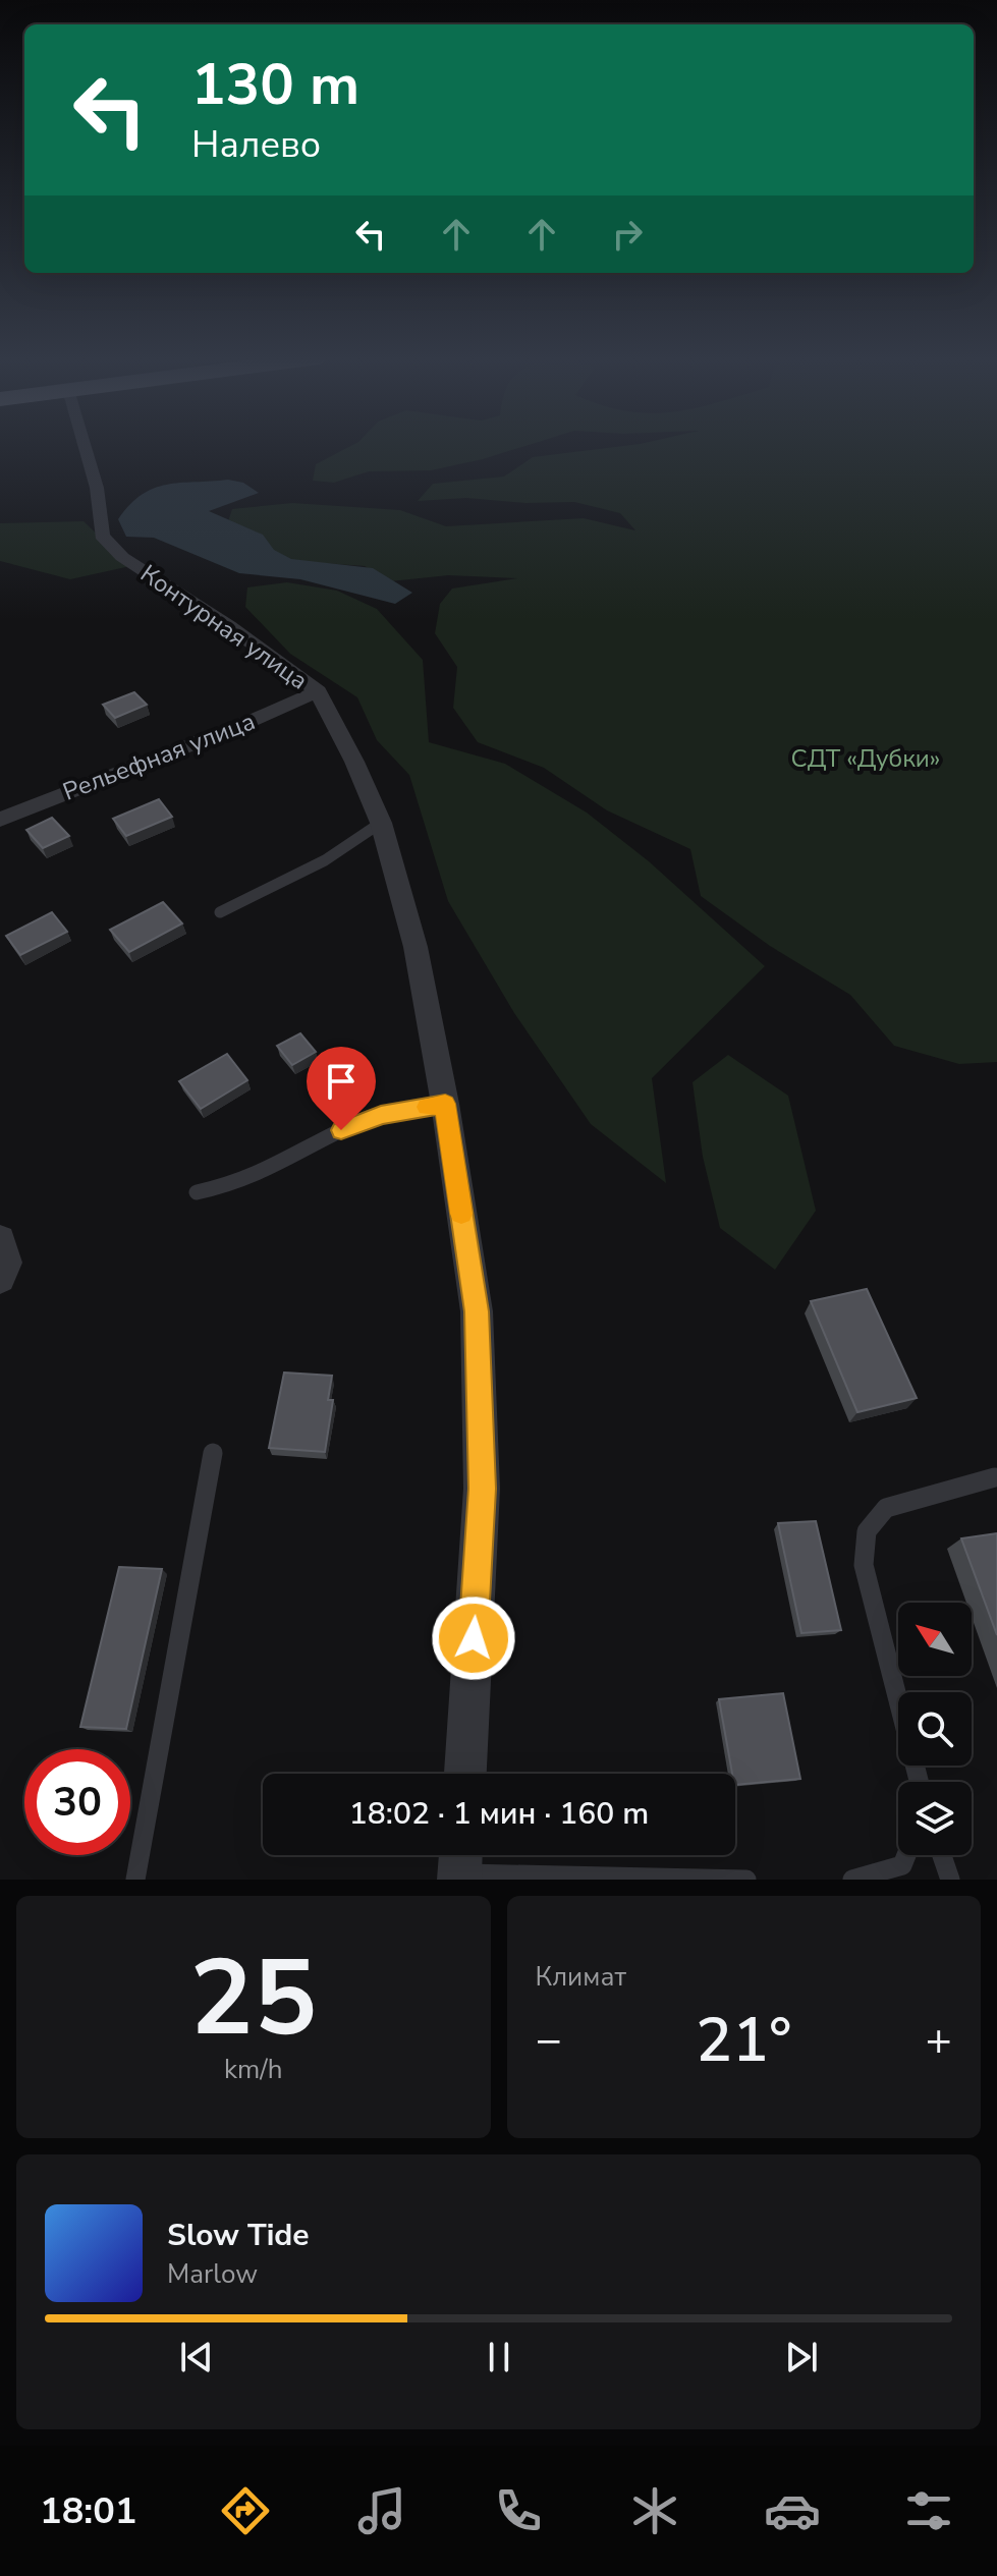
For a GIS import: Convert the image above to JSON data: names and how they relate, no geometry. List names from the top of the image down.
{
  "streets": {
    "street": ["Контурная улица", "Рельефная улица"]
  },
  "crossings": [
    ["Контурная улица", "Рельефная улица"]
  ],
  "parks": ["СДТ «Дубки»"],
  "north": "top left",
  "page": {
    "turn": ["130 m", "Налево"],
    "limit": "30",
    "trip": "18:02 · 1 мин · 160 m",
    "tile": [
      ["25", "km/h"],
      "Климат"
    ],
    "heat": ["−", "21°", "+"],
    "song": ["Slow Tide", "Marlow"],
    "tabs": "18:01"
  }
}
